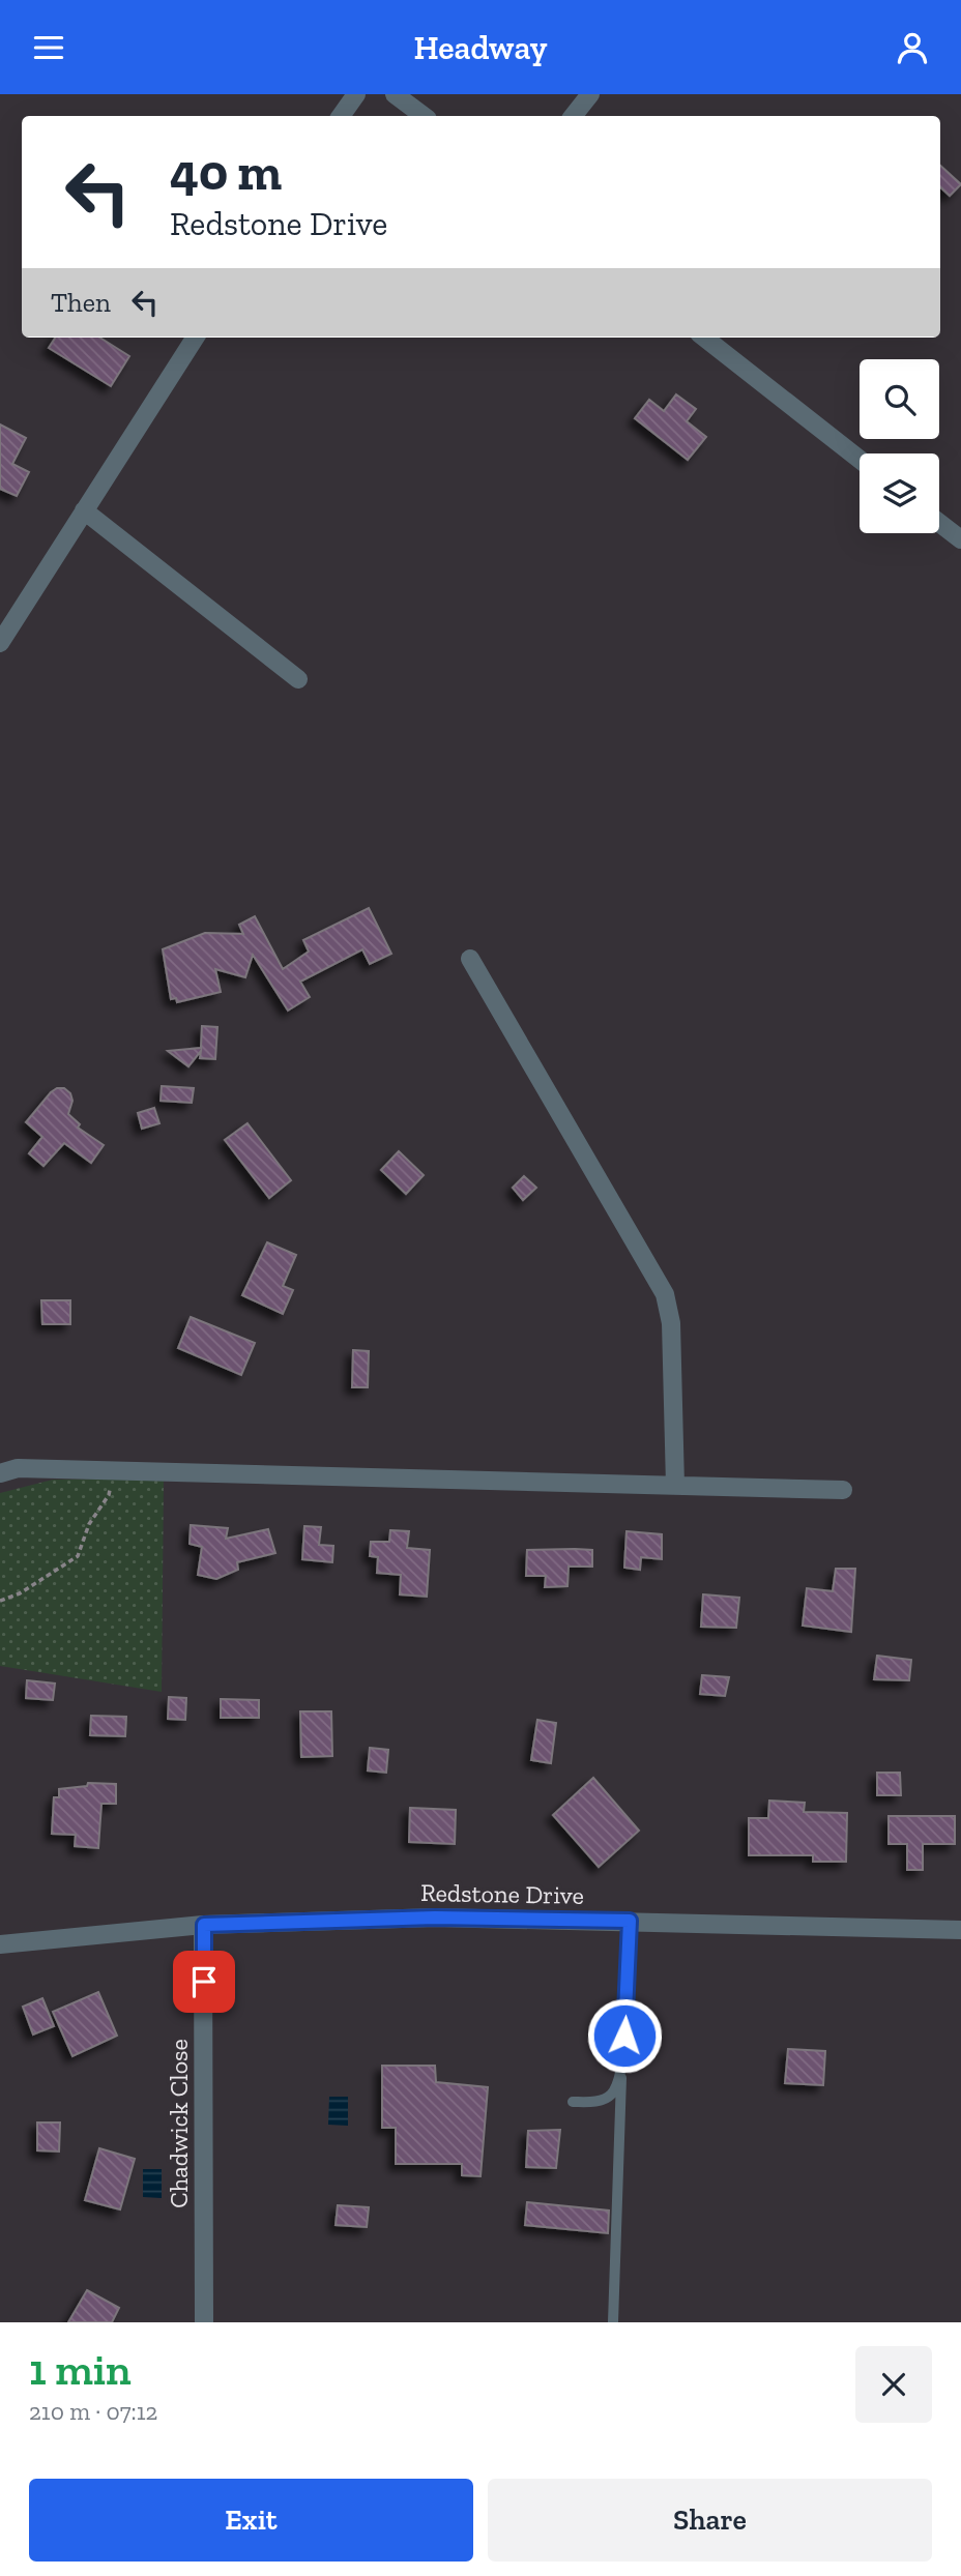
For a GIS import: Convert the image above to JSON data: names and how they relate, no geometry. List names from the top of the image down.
{
  "streets": {
    "street": ["Redstone Drive", "Chadwick Close"]
  },
  "crossings": [
    ["Redstone Drive", "Chadwick Close"]
  ],
  "page": {
    "header": "Headway",
    "turn": ["40 m", "Redstone Drive"],
    "then": "Then",
    "heading": ["1 min", "210 m · 07:12"],
    "buttons": ["Exit", "Share"]
  }
}
